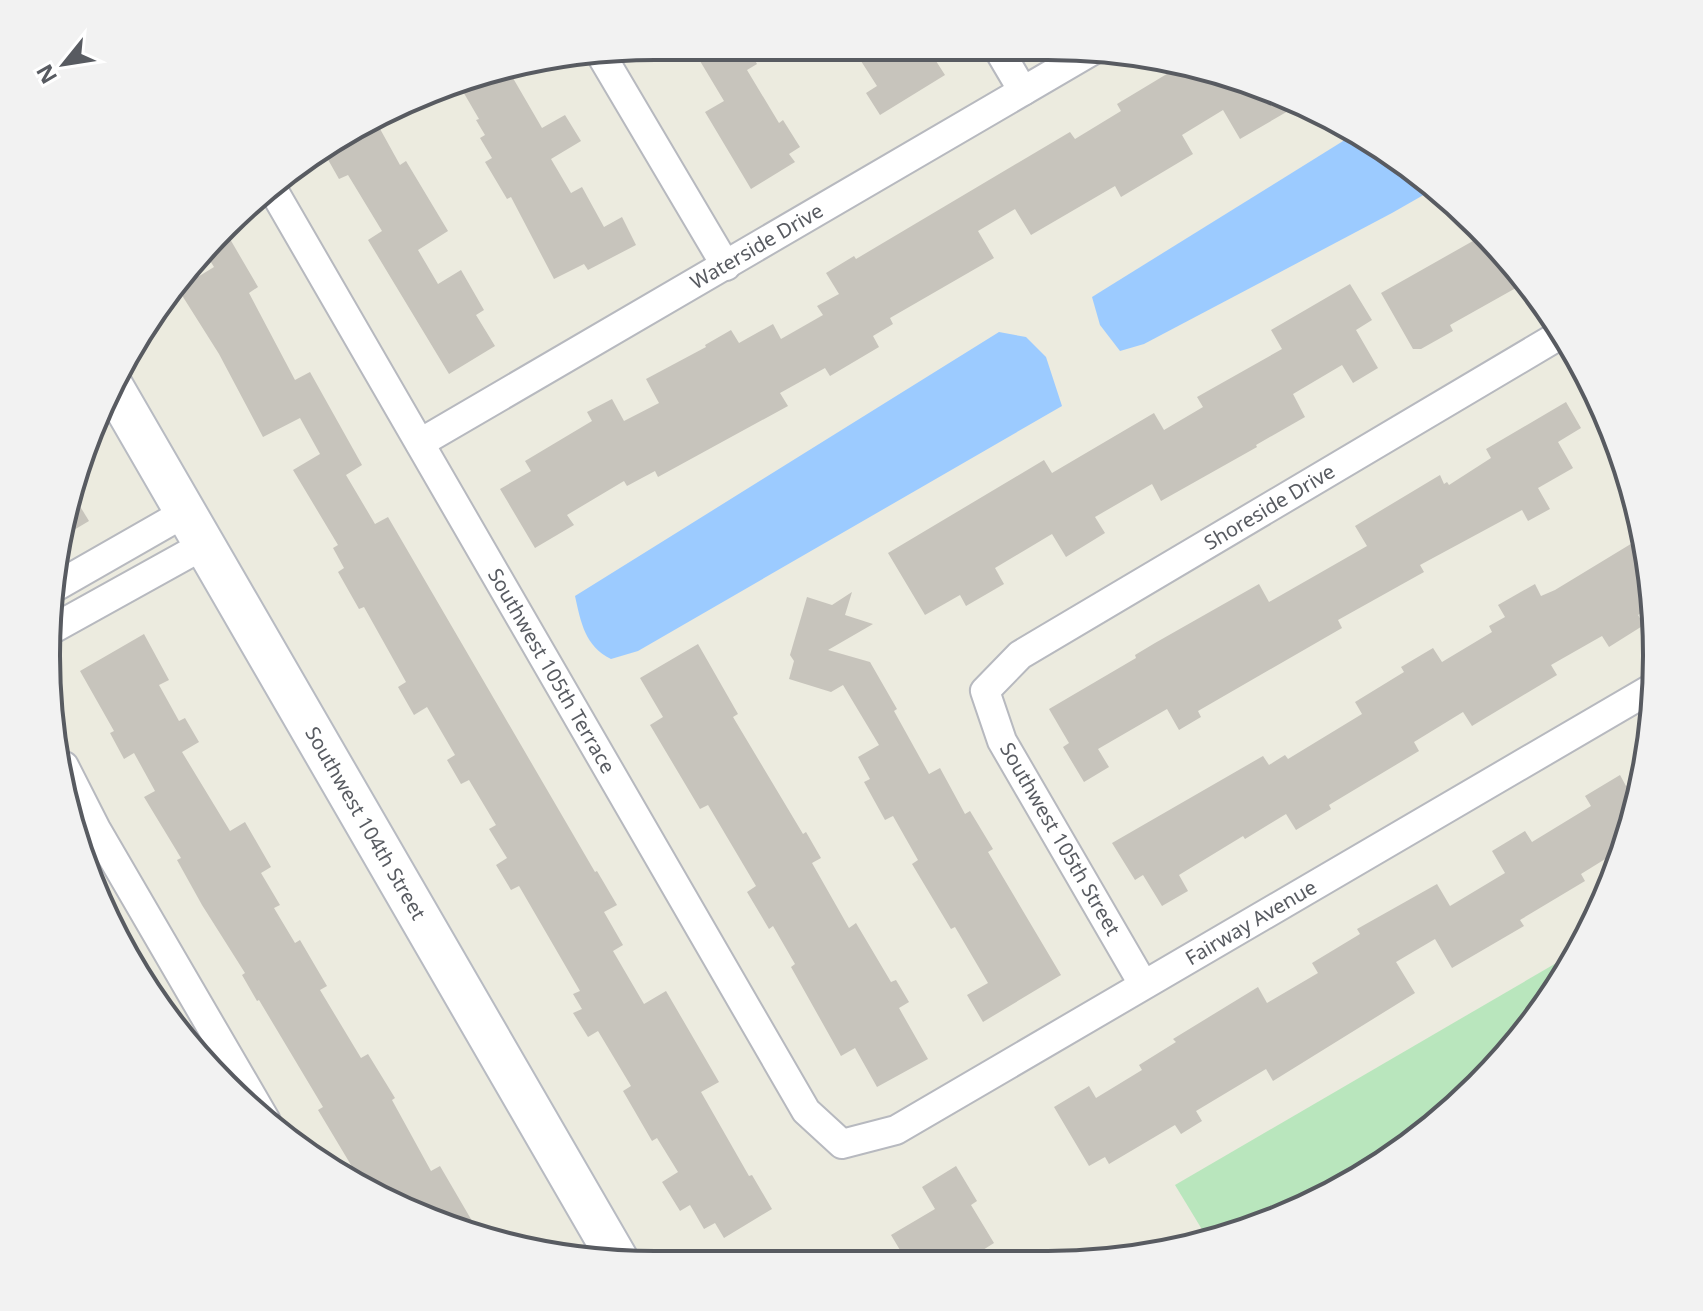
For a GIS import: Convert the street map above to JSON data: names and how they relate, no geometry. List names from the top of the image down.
{
  "streets": {
    "main road": ["Southwest 104th Street"],
    "street": [
      "Waterside Drive",
      "Shoreside Drive",
      "Southwest 105th Terrace",
      "Southwest 105th Street",
      "Fairway Avenue"
    ]
  },
  "crossings": [
    ["Waterside Drive", "Southwest 105th Terrace"],
    ["Shoreside Drive", "Southwest 105th Street"],
    ["Southwest 105th Terrace", "Fairway Avenue"],
    ["Southwest 105th Street", "Fairway Avenue"]
  ],
  "north": "bottom left"
}
